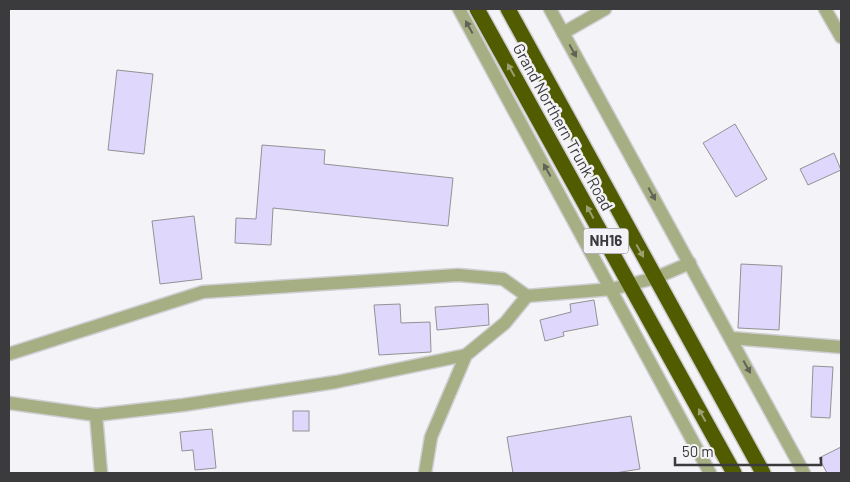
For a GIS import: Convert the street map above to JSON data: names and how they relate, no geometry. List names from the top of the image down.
{
  "streets": {
    "highway": ["Grand Northern Trunk Road", "NH16"]
  },
  "scale_bar": "50 m"
}
